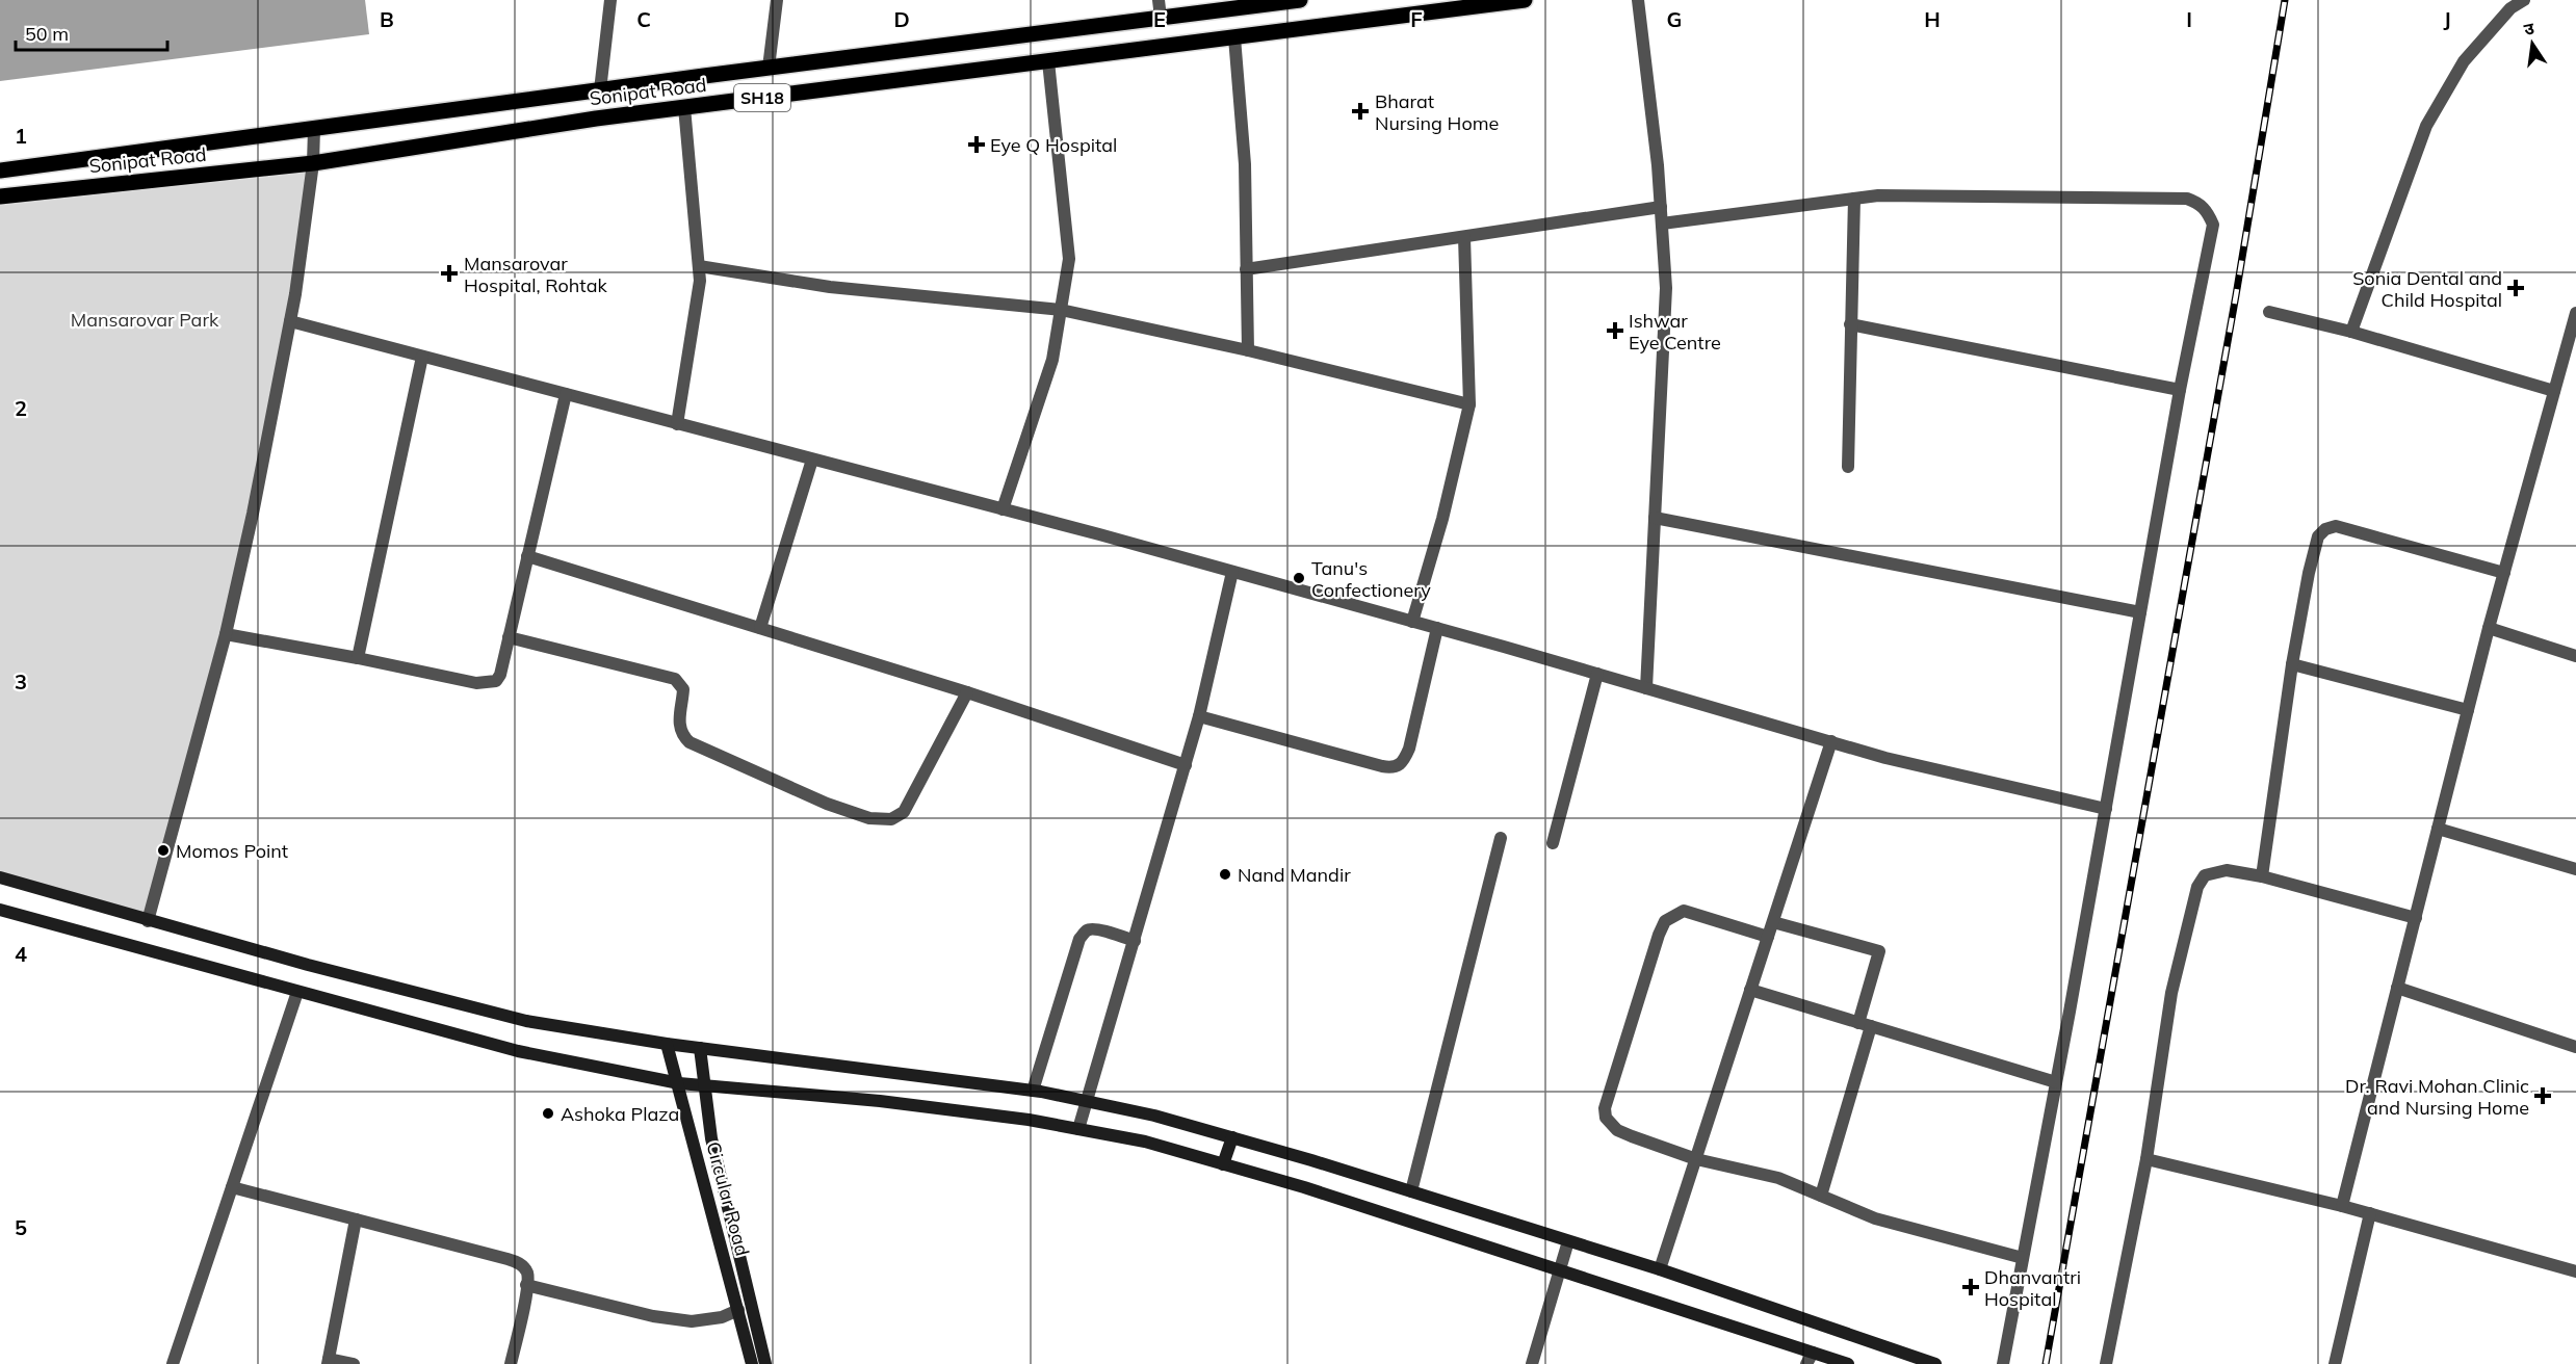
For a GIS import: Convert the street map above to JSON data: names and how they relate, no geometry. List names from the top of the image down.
{
  "streets": {
    "main road": ["Sonipat Road", "SH18", "Circular Road"]
  },
  "parks": ["Mansarovar Park"],
  "places": {
    "health": [
      "Bharat Nursing Home",
      "Eye Q Hospital",
      "Mansarovar Hospital, Rohtak",
      "Sonia Dental and Child Hospital",
      "Ishwar Eye Centre",
      "Dr. Ravi Mohan Clinic and Nursing Home",
      "Dhanvantri Hospital"
    ],
    "other": [
      "Tanu's Confectionery",
      "Momos Point",
      "Nand Mandir",
      "Ashoka Plaza"
    ]
  },
  "scale_bar": "50 m",
  "north": "top",
  "grid": {
    "columns": [
      "B",
      "C",
      "D",
      "E",
      "F",
      "G",
      "H",
      "I",
      "J"
    ],
    "rows": [
      "1",
      "2",
      "3",
      "4",
      "5"
    ]
  }
}
